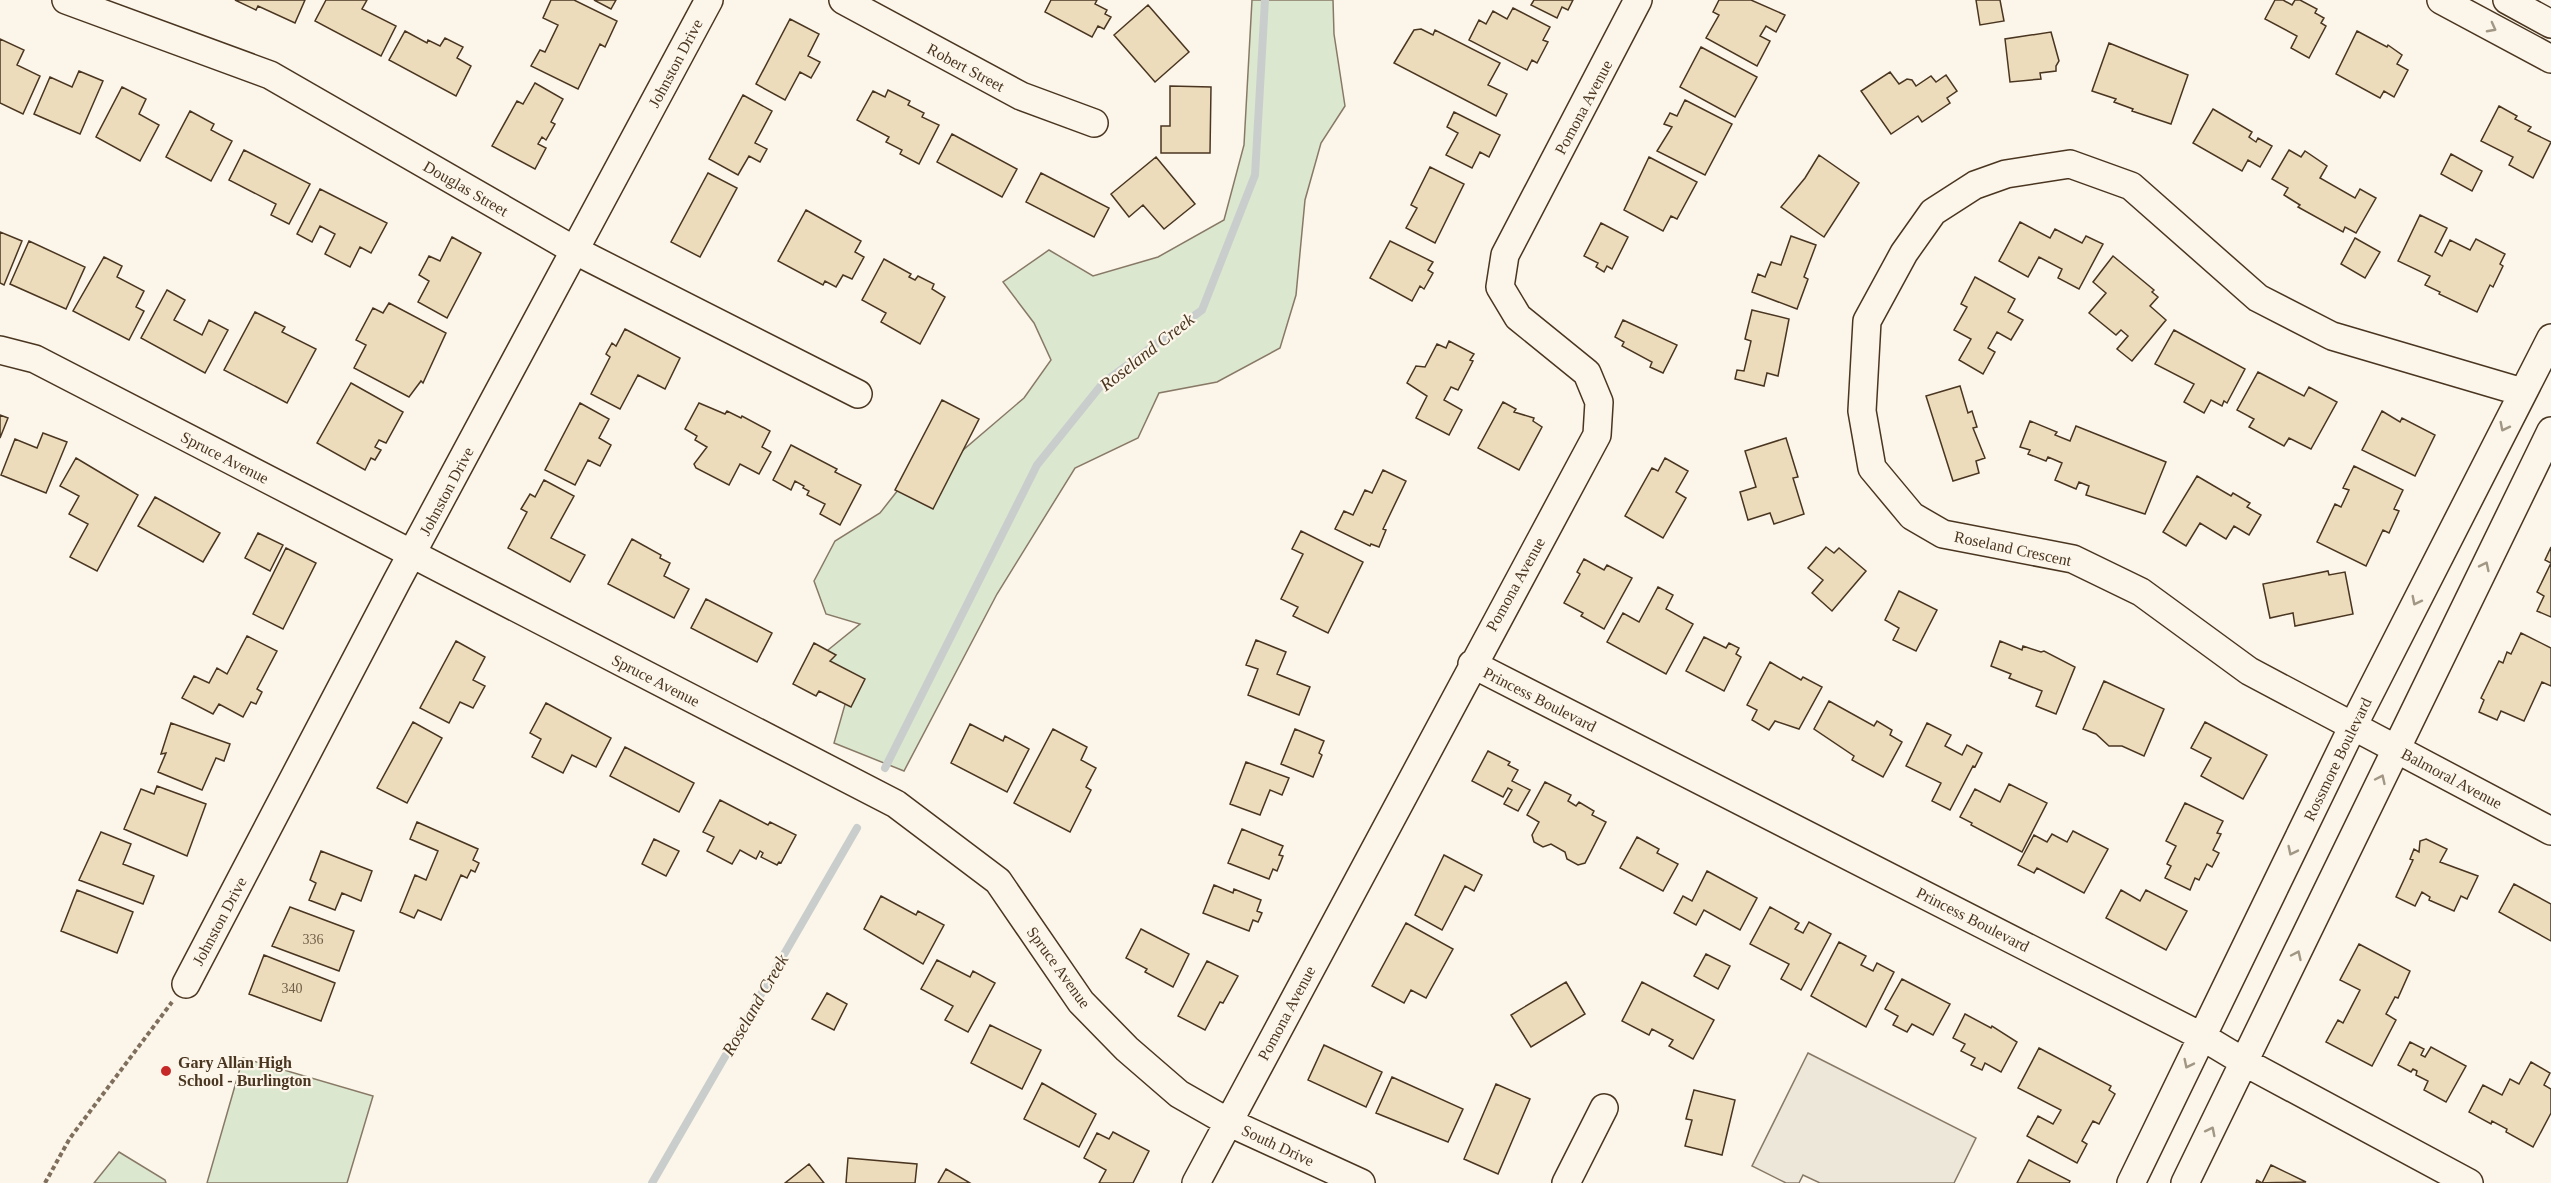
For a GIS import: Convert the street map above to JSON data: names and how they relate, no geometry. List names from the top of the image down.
{
  "streets": {
    "street": [
      "Johnston Drive",
      "Robert Street",
      "Pomona Avenue",
      "Douglas Street",
      "Spruce Avenue",
      "Roseland Crescent",
      "Princess Boulevard",
      "Rossmore Boulevard",
      "Balmoral Avenue",
      "South Drive"
    ]
  },
  "crossings": [
    ["Johnston Drive", "Douglas Street"],
    ["Johnston Drive", "Spruce Avenue"],
    ["Pomona Avenue", "Spruce Avenue"],
    ["Pomona Avenue", "Princess Boulevard"],
    ["Pomona Avenue", "South Drive"],
    ["Spruce Avenue", "South Drive"],
    ["Roseland Crescent", "Rossmore Boulevard"],
    ["Roseland Crescent", "Balmoral Avenue"],
    ["Princess Boulevard", "Rossmore Boulevard"],
    ["Rossmore Boulevard", "Balmoral Avenue"]
  ],
  "water": ["Roseland Creek"],
  "places": ["Gary Allan High School - Burlington"],
  "house_numbers": ["336", "340"]
}
